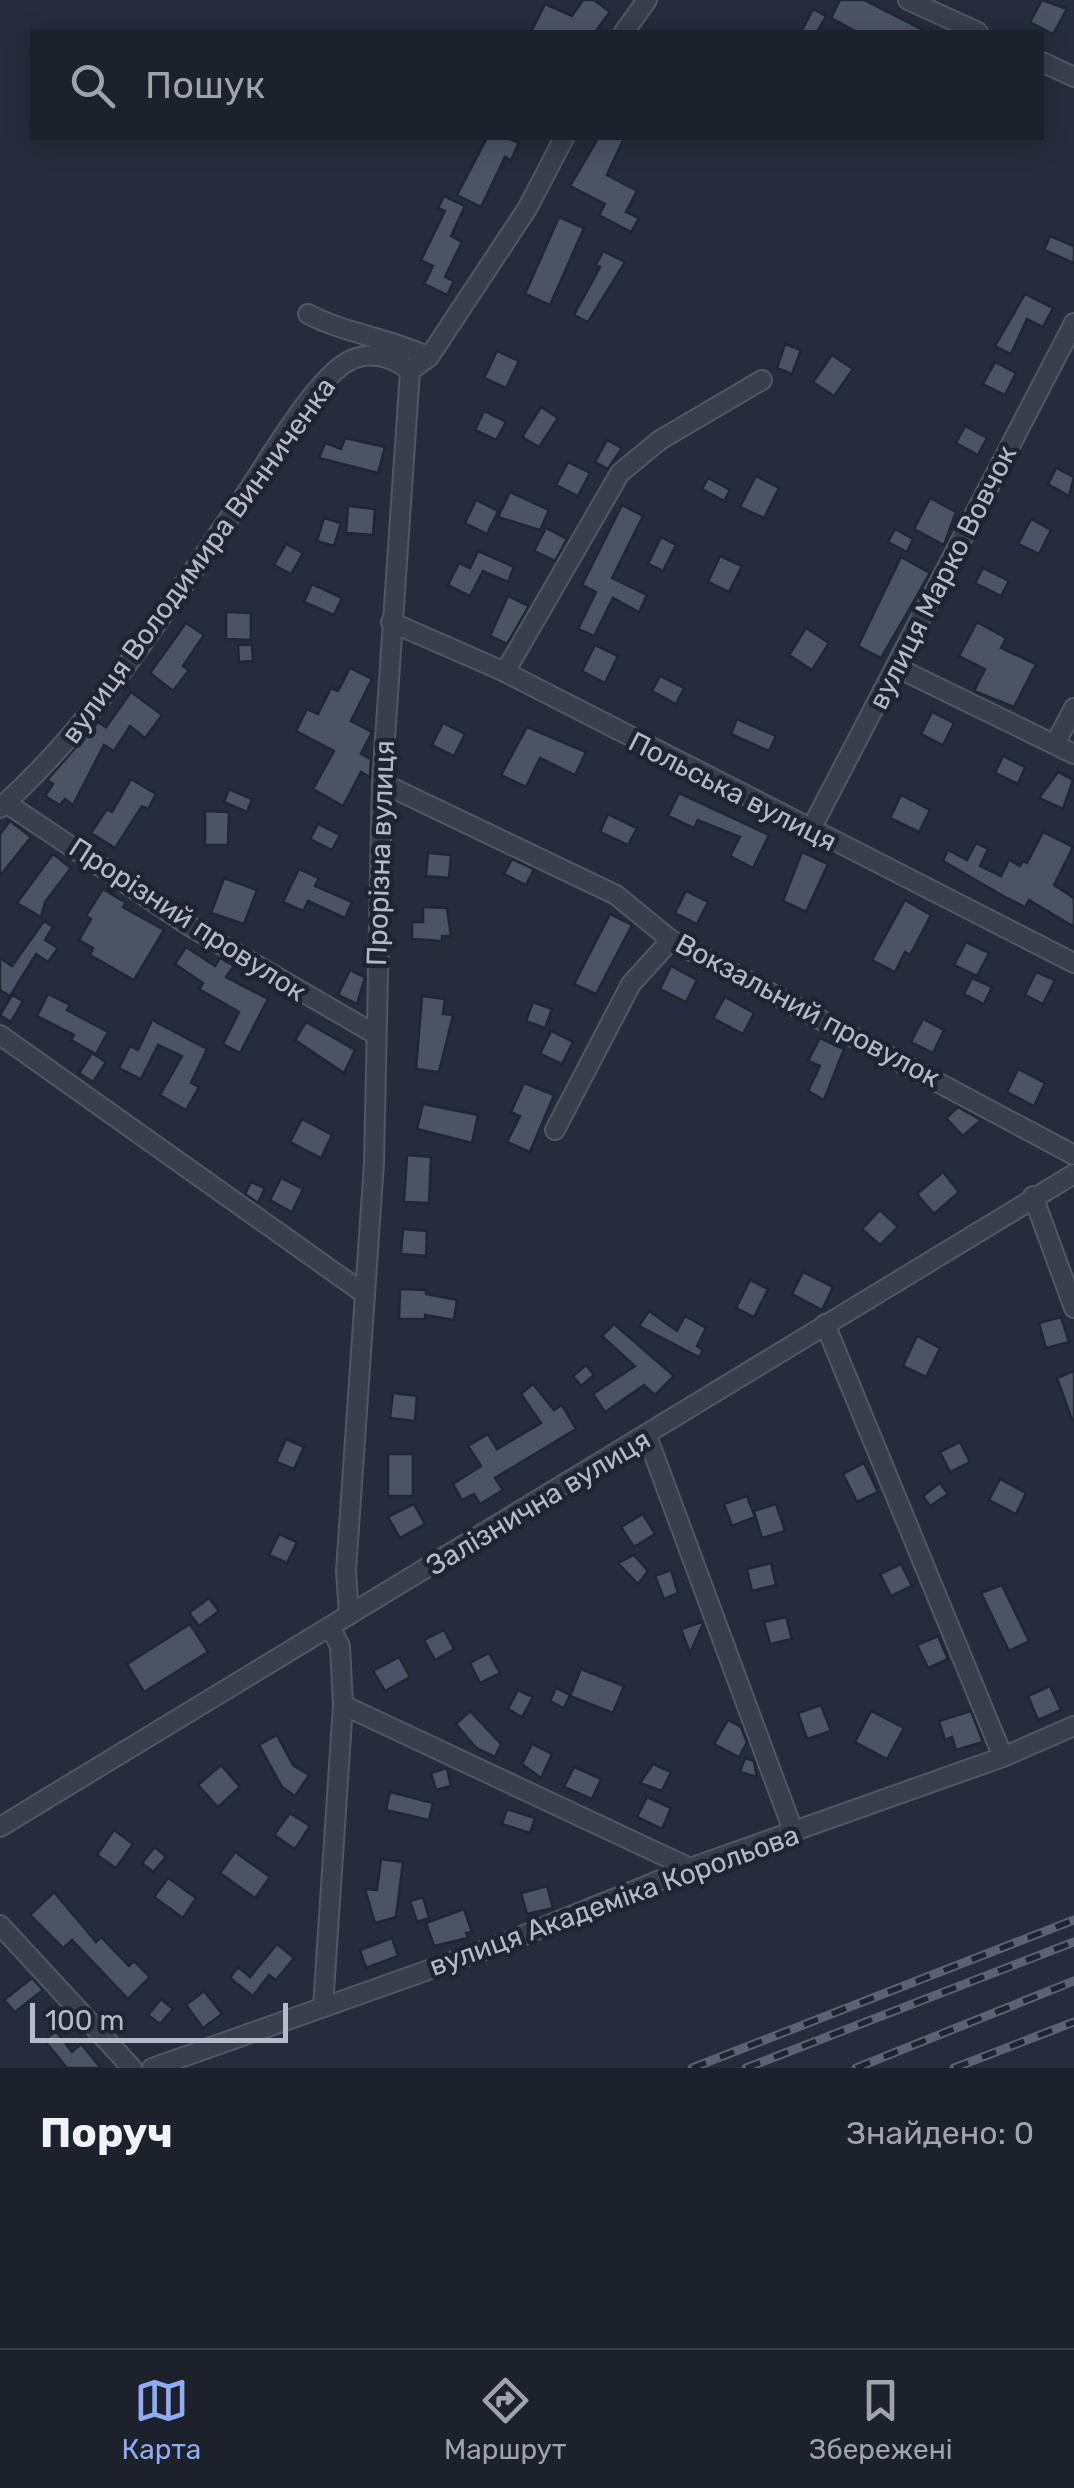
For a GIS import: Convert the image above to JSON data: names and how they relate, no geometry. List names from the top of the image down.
{
  "streets": {
    "street": [
      "вулиця Володимира Винниченка",
      "вулиця Марко Вовчок",
      "Польська вулиця",
      "Прорізна вулиця",
      "Прорізний провулок",
      "Вокзальний провулок",
      "Залізнична вулиця",
      "вулиця Академіка Корольова"
    ]
  },
  "crossings": [
    ["вулиця Володимира Винниченка", "Прорізна вулиця"],
    ["вулиця Володимира Винниченка", "Прорізний провулок"],
    ["вулиця Марко Вовчок", "Польська вулиця"],
    ["Польська вулиця", "Прорізна вулиця"],
    ["Прорізна вулиця", "Прорізний провулок"],
    ["Прорізна вулиця", "Вокзальний провулок"],
    ["Прорізна вулиця", "Залізнична вулиця"]
  ],
  "scale_bar": "100 m",
  "page": {
    "search": "Пошук",
    "scale": "100 m",
    "heading": ["Поруч", "Знайдено: 0"],
    "nav": ["Карта", "Маршрут", "Збережені"]
  }
}
